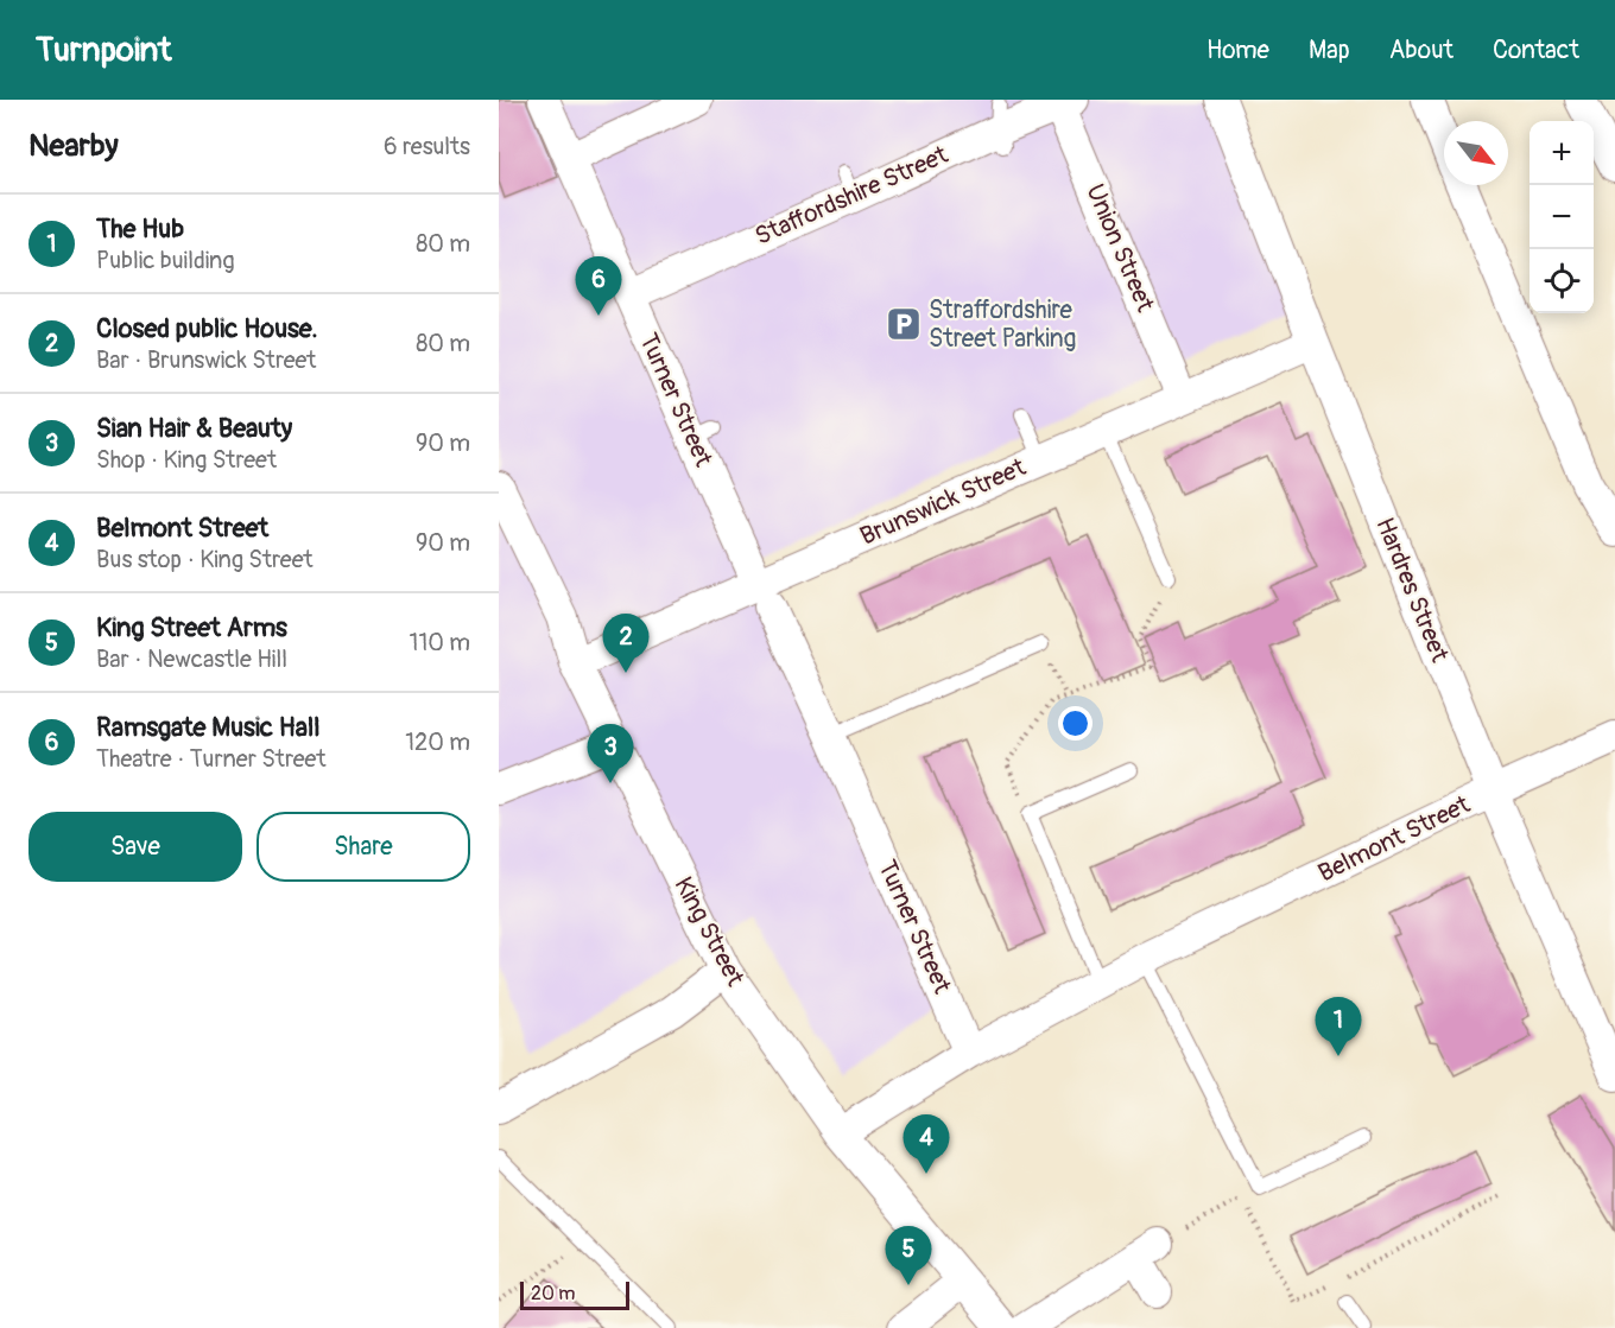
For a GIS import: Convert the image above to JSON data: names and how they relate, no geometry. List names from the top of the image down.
{
  "streets": {
    "street": [
      "Staffordshire Street",
      "Union Street",
      "Turner Street",
      "Brunswick Street",
      "Hardres Street",
      "Belmont Street",
      "King Street"
    ]
  },
  "crossings": [
    ["Staffordshire Street", "Union Street"],
    ["Staffordshire Street", "Turner Street"],
    ["Union Street", "Brunswick Street"],
    ["Turner Street", "Brunswick Street"],
    ["Turner Street", "Belmont Street"],
    ["Brunswick Street", "Hardres Street"],
    ["Brunswick Street", "King Street"],
    ["Hardres Street", "Belmont Street"],
    ["Belmont Street", "King Street"]
  ],
  "places": {
    "parking": ["Straffordshire Street Parking"]
  },
  "scale_bar": "20 m",
  "north": "bottom right",
  "page": {
    "header": "Turnpoint",
    "nav": [
      "Home",
      "Map",
      "About",
      "Contact"
    ],
    "heading": ["Nearby", "6 results"],
    "map_buttons": ["+", "−"],
    "list": [
      {
        "mark": "1",
        "name": "The Hub",
        "note": "Public building",
        "value": "80 m"
      },
      {
        "mark": "2",
        "name": "Closed public House.",
        "note": "Bar · Brunswick Street",
        "value": "80 m"
      },
      {
        "mark": "3",
        "name": "Sian Hair & Beauty",
        "note": "Shop · King Street",
        "value": "90 m"
      },
      {
        "mark": "4",
        "name": "Belmont Street",
        "note": "Bus stop · King Street",
        "value": "90 m"
      },
      {
        "mark": "5",
        "name": "King Street Arms",
        "note": "Bar · Newcastle Hill",
        "value": "110 m"
      },
      {
        "mark": "6",
        "name": "Ramsgate Music Hall",
        "note": "Theatre · Turner Street",
        "value": "120 m"
      }
    ],
    "pins": [
      "6",
      "2",
      "3",
      "1",
      "4",
      "5"
    ],
    "buttons": ["Save", "Share"],
    "scale": "20 m"
  }
}
